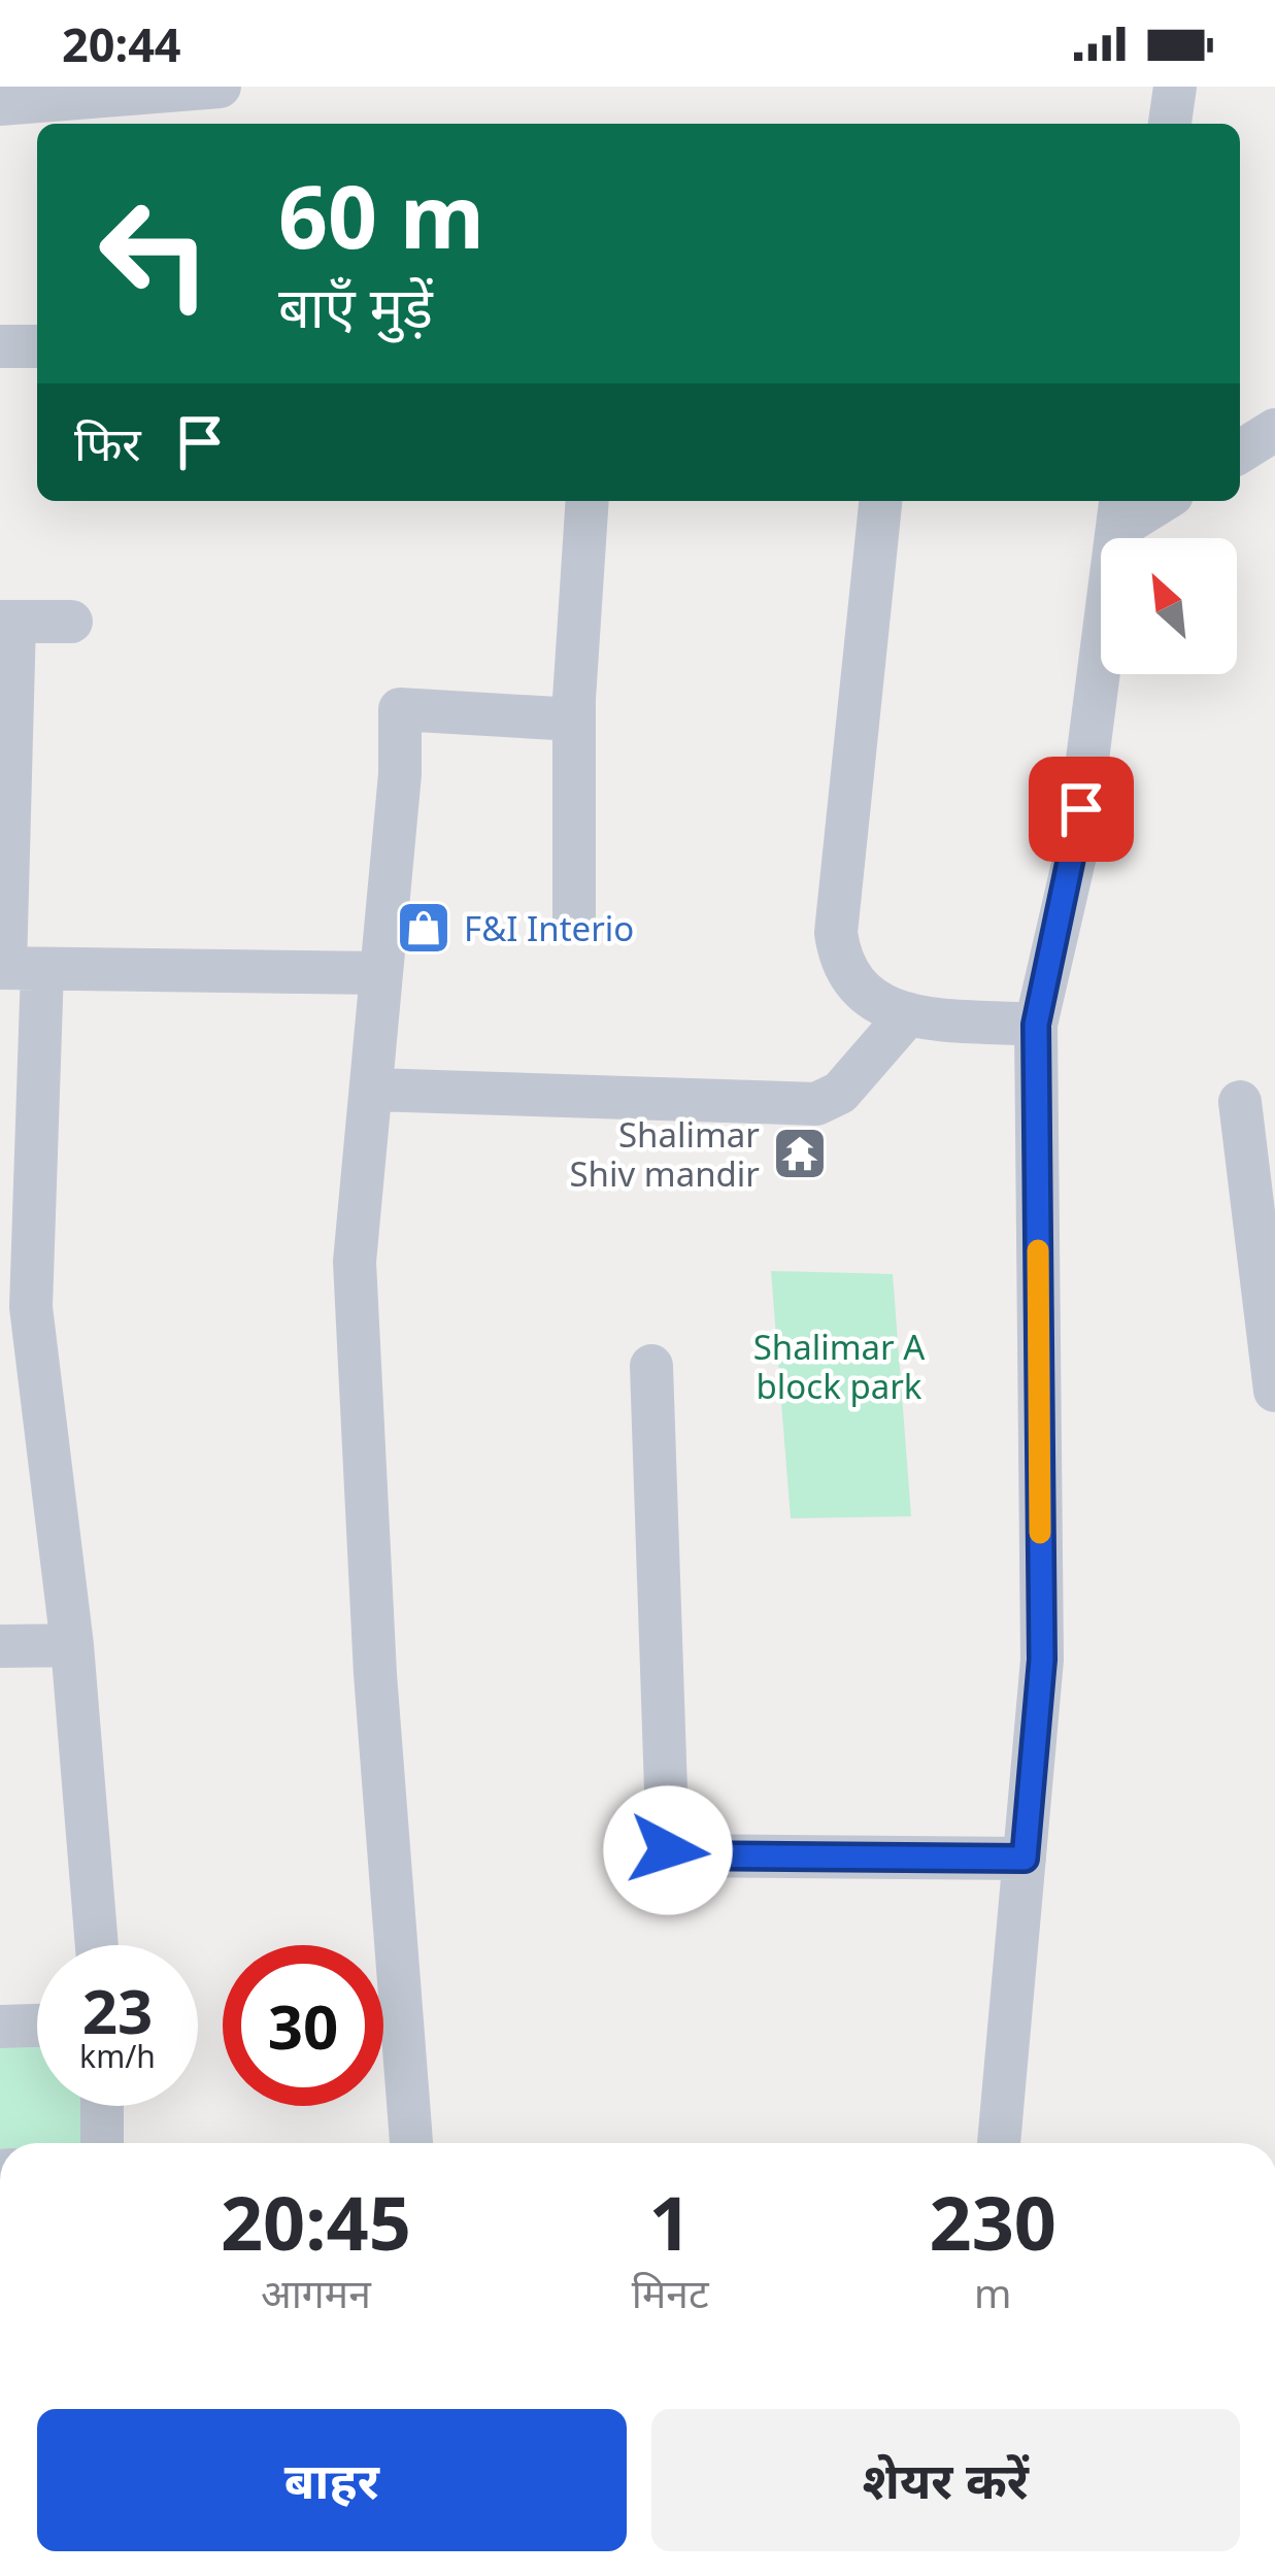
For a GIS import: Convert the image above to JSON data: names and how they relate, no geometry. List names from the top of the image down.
{
  "parks": ["Shalimar A block park"],
  "places": {
    "shop": ["F&I Interio"],
    "temple": ["Shalimar Shiv mandir"]
  },
  "north": "top left",
  "page": {
    "status": "20:44",
    "turn": ["60 m", "बाएँ मुड़ें"],
    "then": "फिर",
    "speed": "23 km/h",
    "limit": "30",
    "eta": [
      "20:45",
      "आगमन",
      "1",
      "मिनट",
      "230",
      "m"
    ],
    "buttons": ["बाहर", "शेयर करें"]
  }
}
